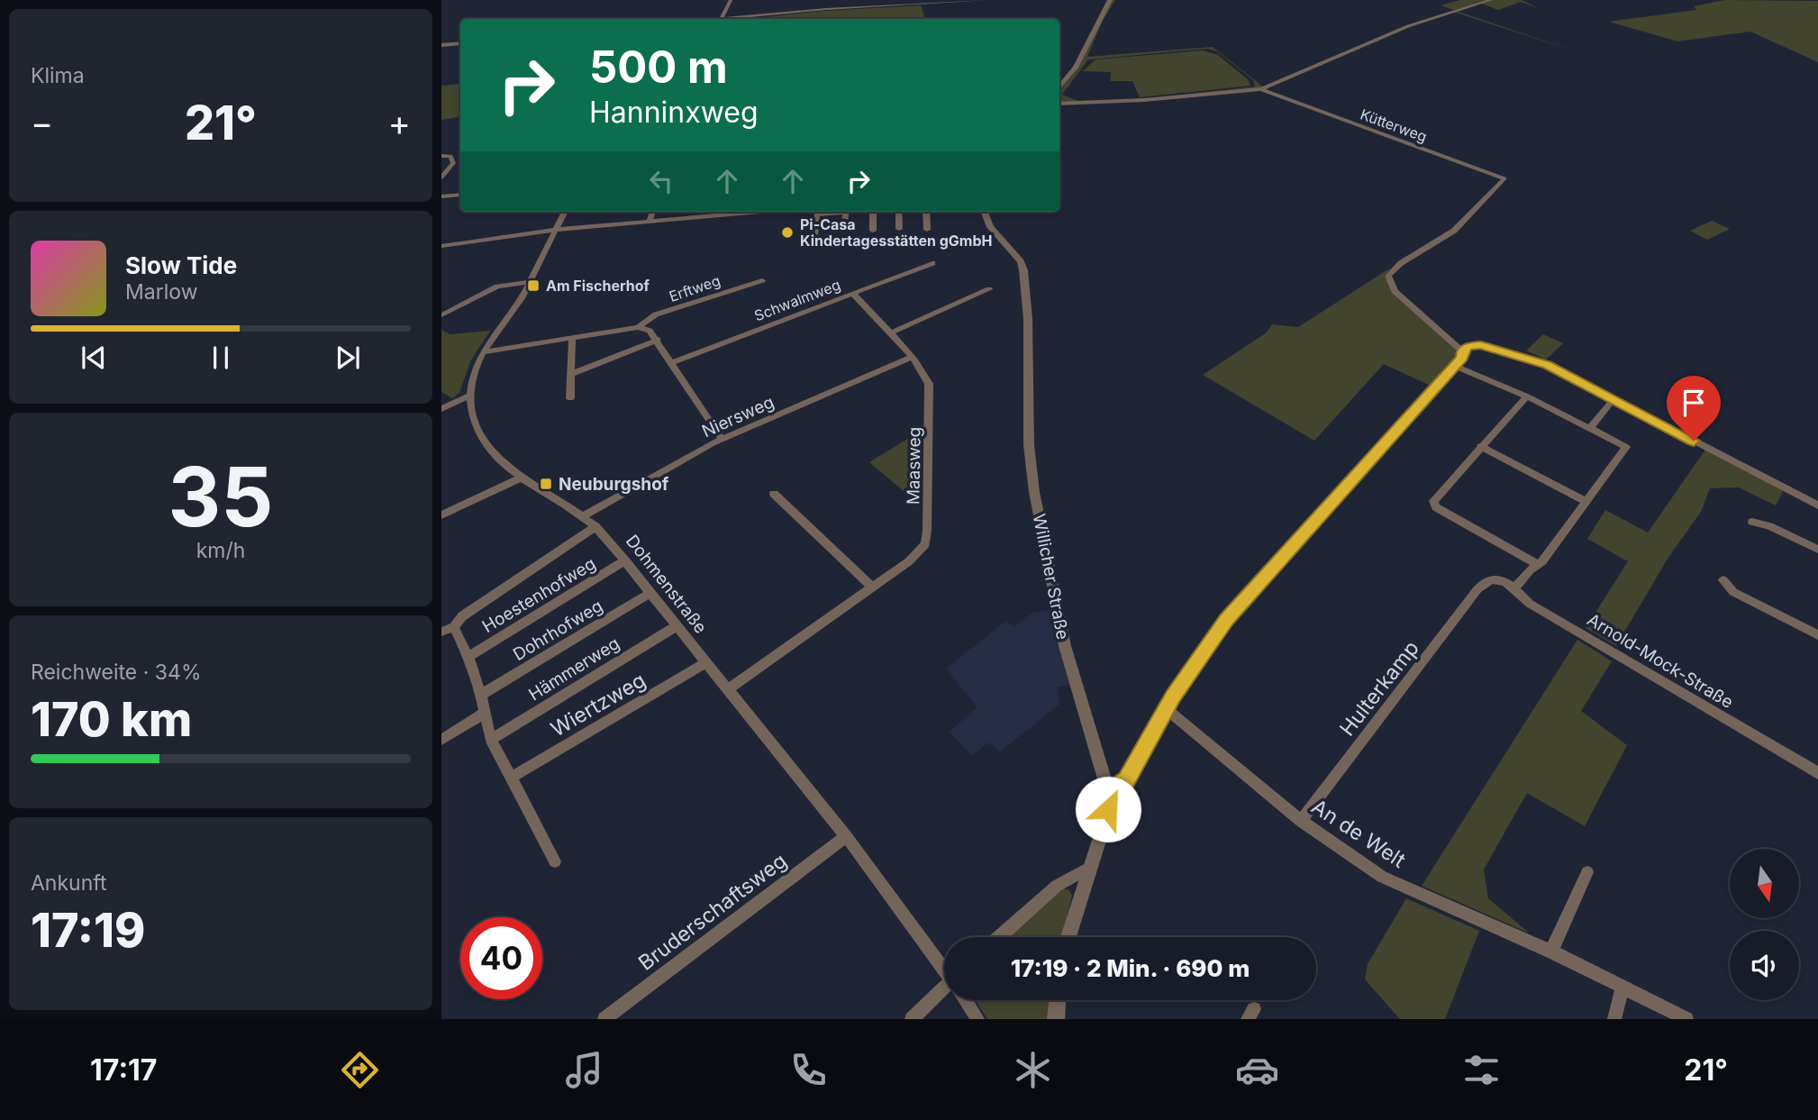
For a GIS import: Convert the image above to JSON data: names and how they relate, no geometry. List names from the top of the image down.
{
  "streets": {
    "street": [
      "Kütterweg",
      "Erftweg",
      "Schwalmweg",
      "Niersweg",
      "Maasweg",
      "Willicher Straße",
      "Dohmenstraße",
      "Hoestenhofweg",
      "Dohrhofweg",
      "Arnold-Mock-Straße",
      "Hämmerweg",
      "Hulterkamp",
      "Wiertzweg",
      "An de Welt",
      "Bruderschaftsweg"
    ]
  },
  "crossings": [
    ["Erftweg", "Dohmenstraße"],
    ["Schwalmweg", "Maasweg"],
    ["Niersweg", "Maasweg"],
    ["Niersweg", "Dohmenstraße"],
    ["Maasweg", "Dohmenstraße"],
    ["Dohmenstraße", "Hoestenhofweg"],
    ["Dohmenstraße", "Dohrhofweg"],
    ["Dohmenstraße", "Hämmerweg"],
    ["Dohmenstraße", "Wiertzweg"],
    ["Dohmenstraße", "Bruderschaftsweg"],
    ["Arnold-Mock-Straße", "Hulterkamp"],
    ["Hulterkamp", "An de Welt"]
  ],
  "places": {
    "other": ["Pi-Casa Kindertagesstätten gGmbH"],
    "transit": ["Am Fischerhof", "Neuburgshof"]
  },
  "north": "bottom",
  "page": {
    "tile": [
      "Klima",
      ["35", "km/h"],
      ["Reichweite · 34%", "170 km"],
      ["Ankunft", "17:19"]
    ],
    "turn": ["500 m", "Hanninxweg"],
    "heat": ["−", "21°", "+"],
    "song": ["Slow Tide", "Marlow"],
    "limit": "40",
    "trip": "17:19 · 2 Min. · 690 m",
    "tabs": ["17:17", "21°"]
  }
}
